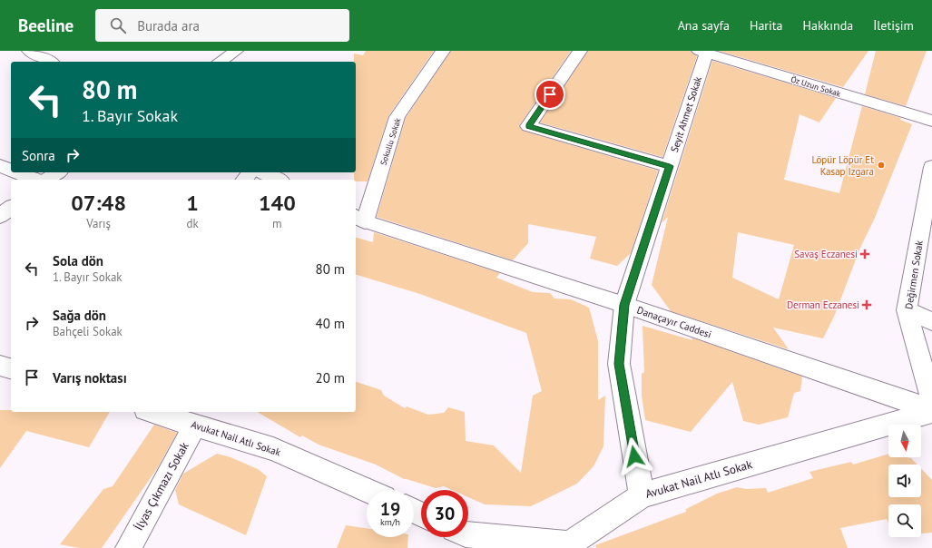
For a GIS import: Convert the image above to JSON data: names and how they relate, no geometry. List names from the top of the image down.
{
  "streets": {
    "street": [
      "Öz Uzun Sokak",
      "Seyit Ahmet Sokak",
      "Sokullu Sokak",
      "Değirmen Sokak",
      "Danaçayır Caddesi",
      "Avukat Nail Atlı Sokak",
      "İlyas Çıkmazı Sokak"
    ]
  },
  "crossings": [
    ["Öz Uzun Sokak", "Seyit Ahmet Sokak"],
    ["Seyit Ahmet Sokak", "Danaçayır Caddesi"],
    ["Seyit Ahmet Sokak", "Avukat Nail Atlı Sokak"],
    ["Sokullu Sokak", "Danaçayır Caddesi"],
    ["Danaçayır Caddesi", "Avukat Nail Atlı Sokak"],
    ["Avukat Nail Atlı Sokak", "İlyas Çıkmazı Sokak"]
  ],
  "places": {
    "other": ["Löpür Löpür Et Kasap Izgara"],
    "health": ["Savaş Eczanesi", "Derman Eczanesi"]
  },
  "north": "bottom",
  "page": {
    "header": "Beeline",
    "search": "Burada ara",
    "nav": [
      "Ana sayfa",
      "Harita",
      "Hakkında",
      "İletişim"
    ],
    "turn": ["80 m", "1. Bayır Sokak"],
    "then": "Sonra",
    "eta": [
      "07:48",
      "Varış",
      "1",
      "dk",
      "140",
      "m"
    ],
    "list": [
      {
        "name": "Sola dön",
        "note": "1. Bayır Sokak",
        "value": "80 m"
      },
      {
        "name": "Sağa dön",
        "note": "Bahçeli Sokak",
        "value": "40 m"
      },
      {
        "name": "Varış noktası",
        "value": "20 m"
      }
    ],
    "speed": "19 km/h",
    "limit": "30"
  }
}
